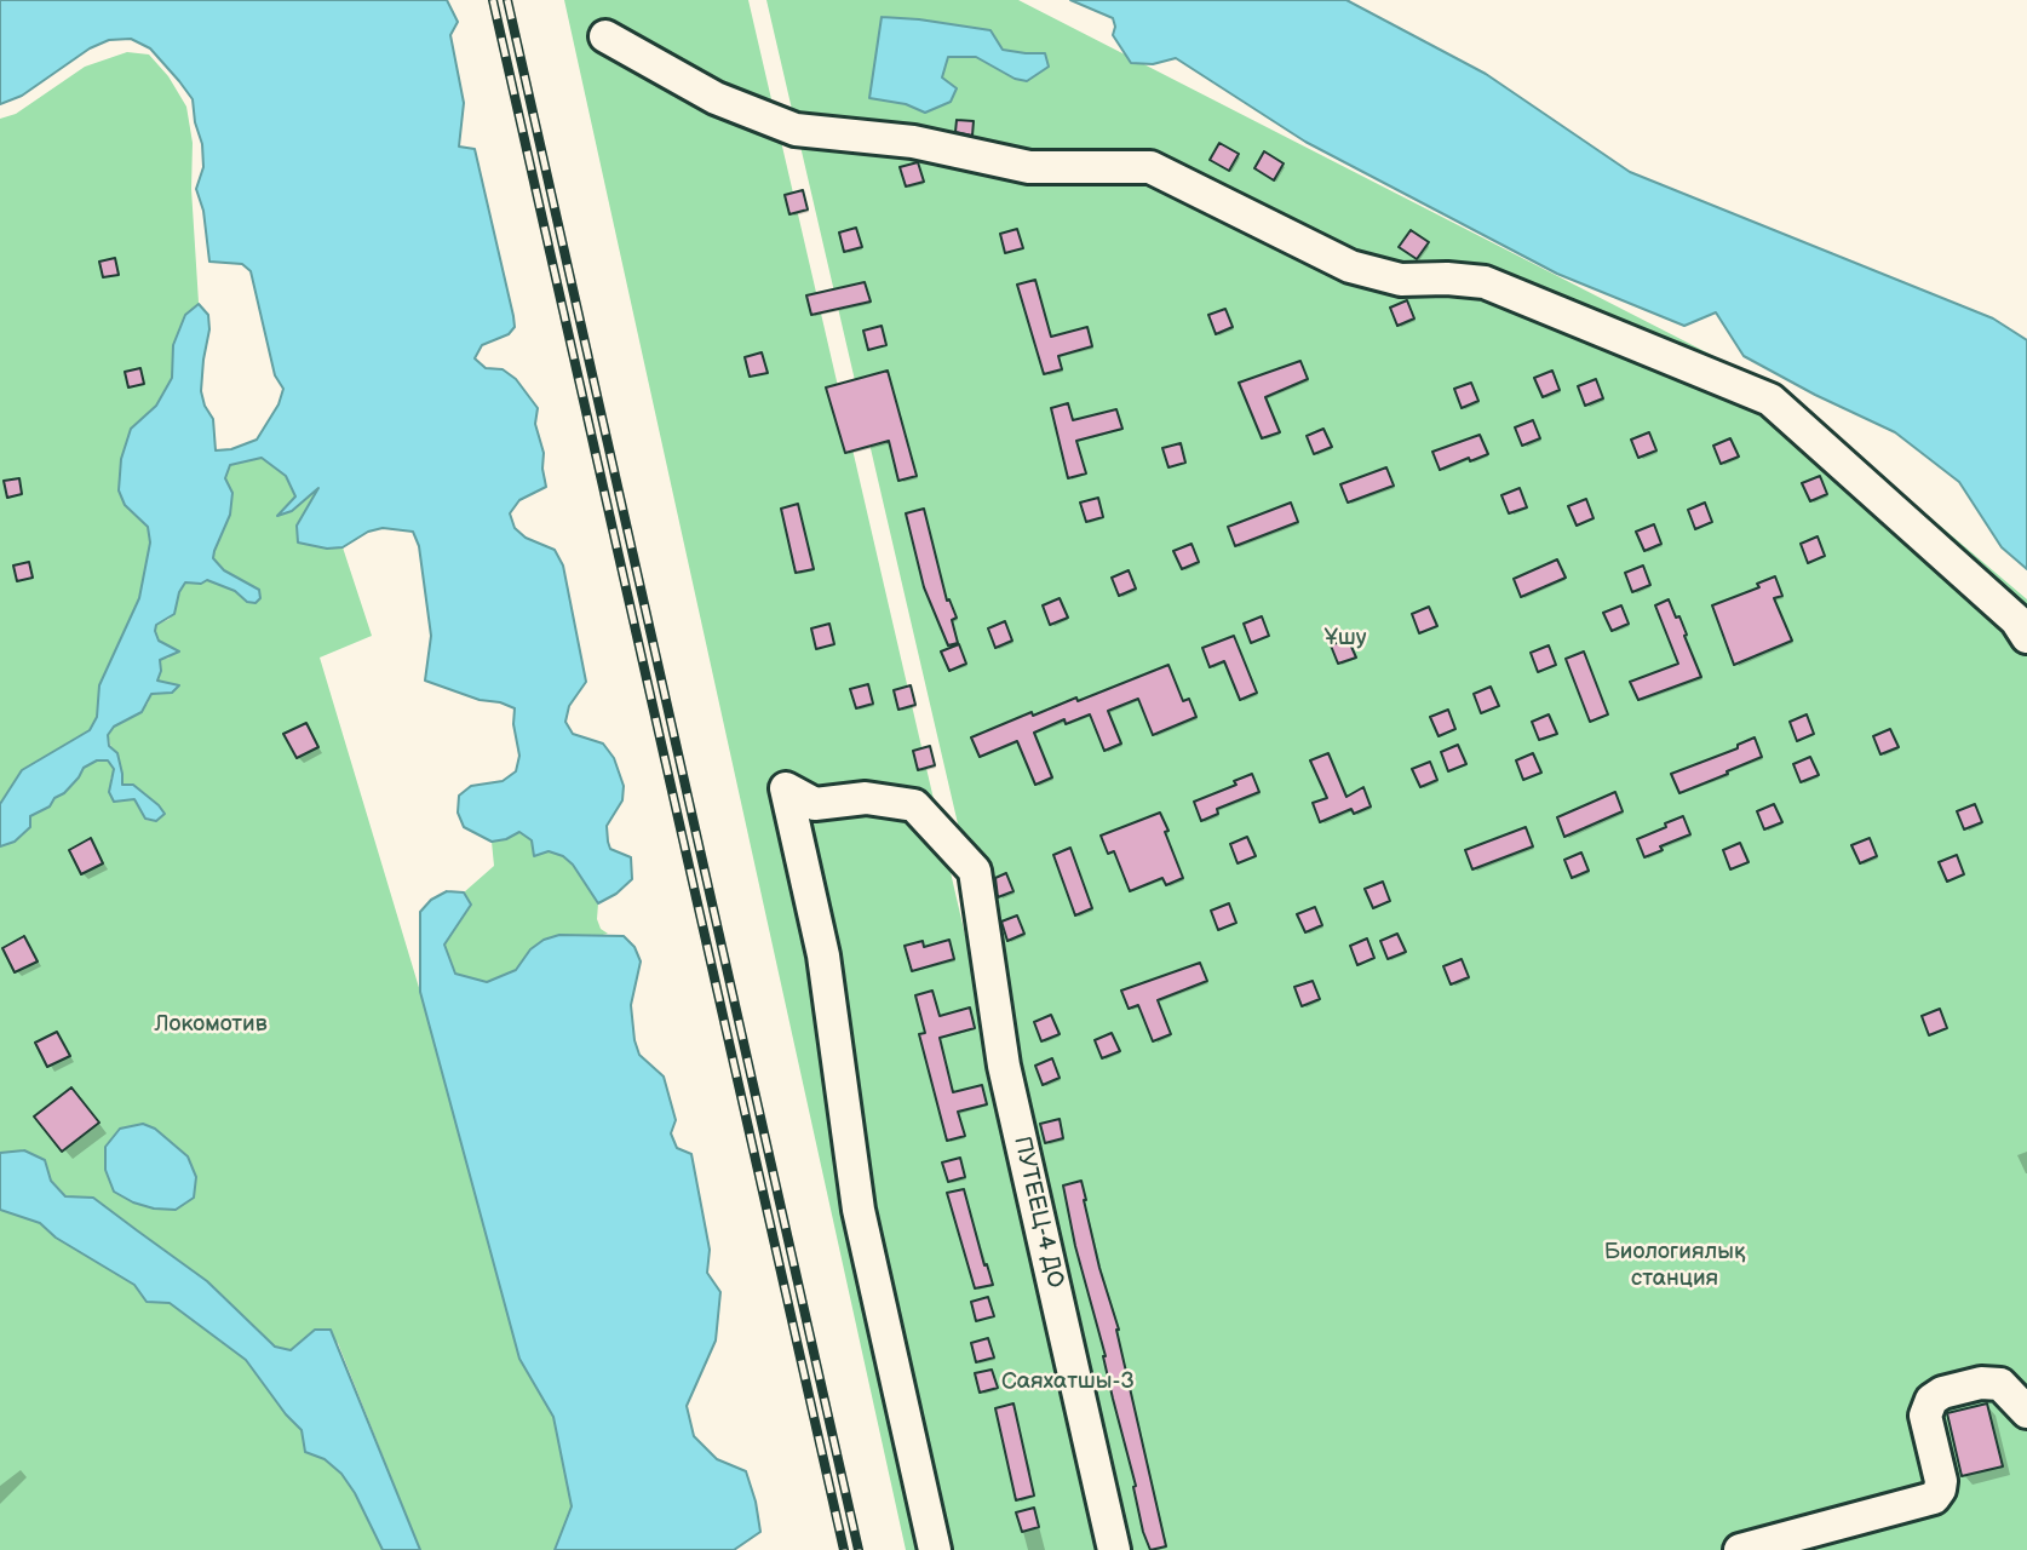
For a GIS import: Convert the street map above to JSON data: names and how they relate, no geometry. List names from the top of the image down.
{
  "streets": {
    "street": ["ПУТЕЕЦ-4 ДО"]
  },
  "parks": [
    "Ұшу",
    "Локомотив",
    "Биологиялық станция",
    "Саяхатшы-3"
  ]
}
